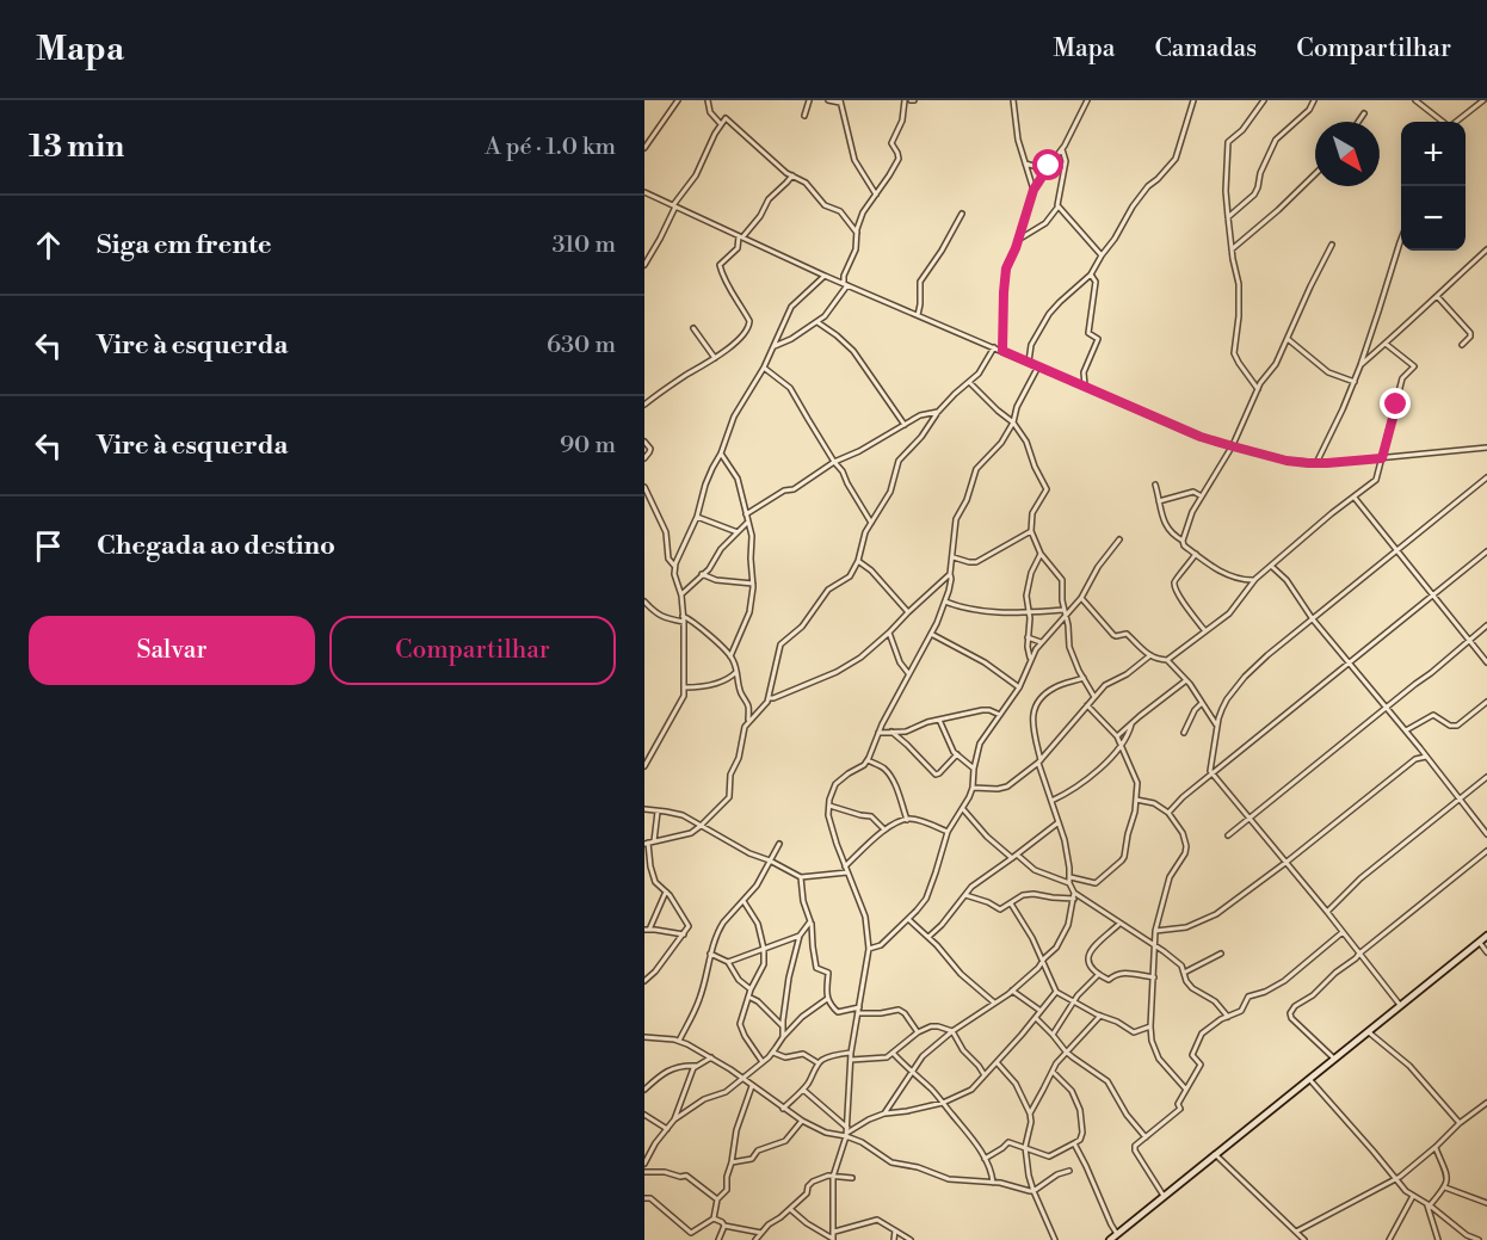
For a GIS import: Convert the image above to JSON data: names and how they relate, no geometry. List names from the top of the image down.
{
  "north": "bottom right",
  "page": {
    "header": "Mapa",
    "nav": ["Mapa", "Camadas", "Compartilhar"],
    "heading": ["13 min", "A pé · 1.0 km"],
    "map_buttons": ["+", "−"],
    "list": [
      ["Siga em frente", "310 m"],
      ["Vire à esquerda", "630 m"],
      ["Vire à esquerda", "90 m"],
      "Chegada ao destino"
    ],
    "buttons": ["Salvar", "Compartilhar"]
  }
}
